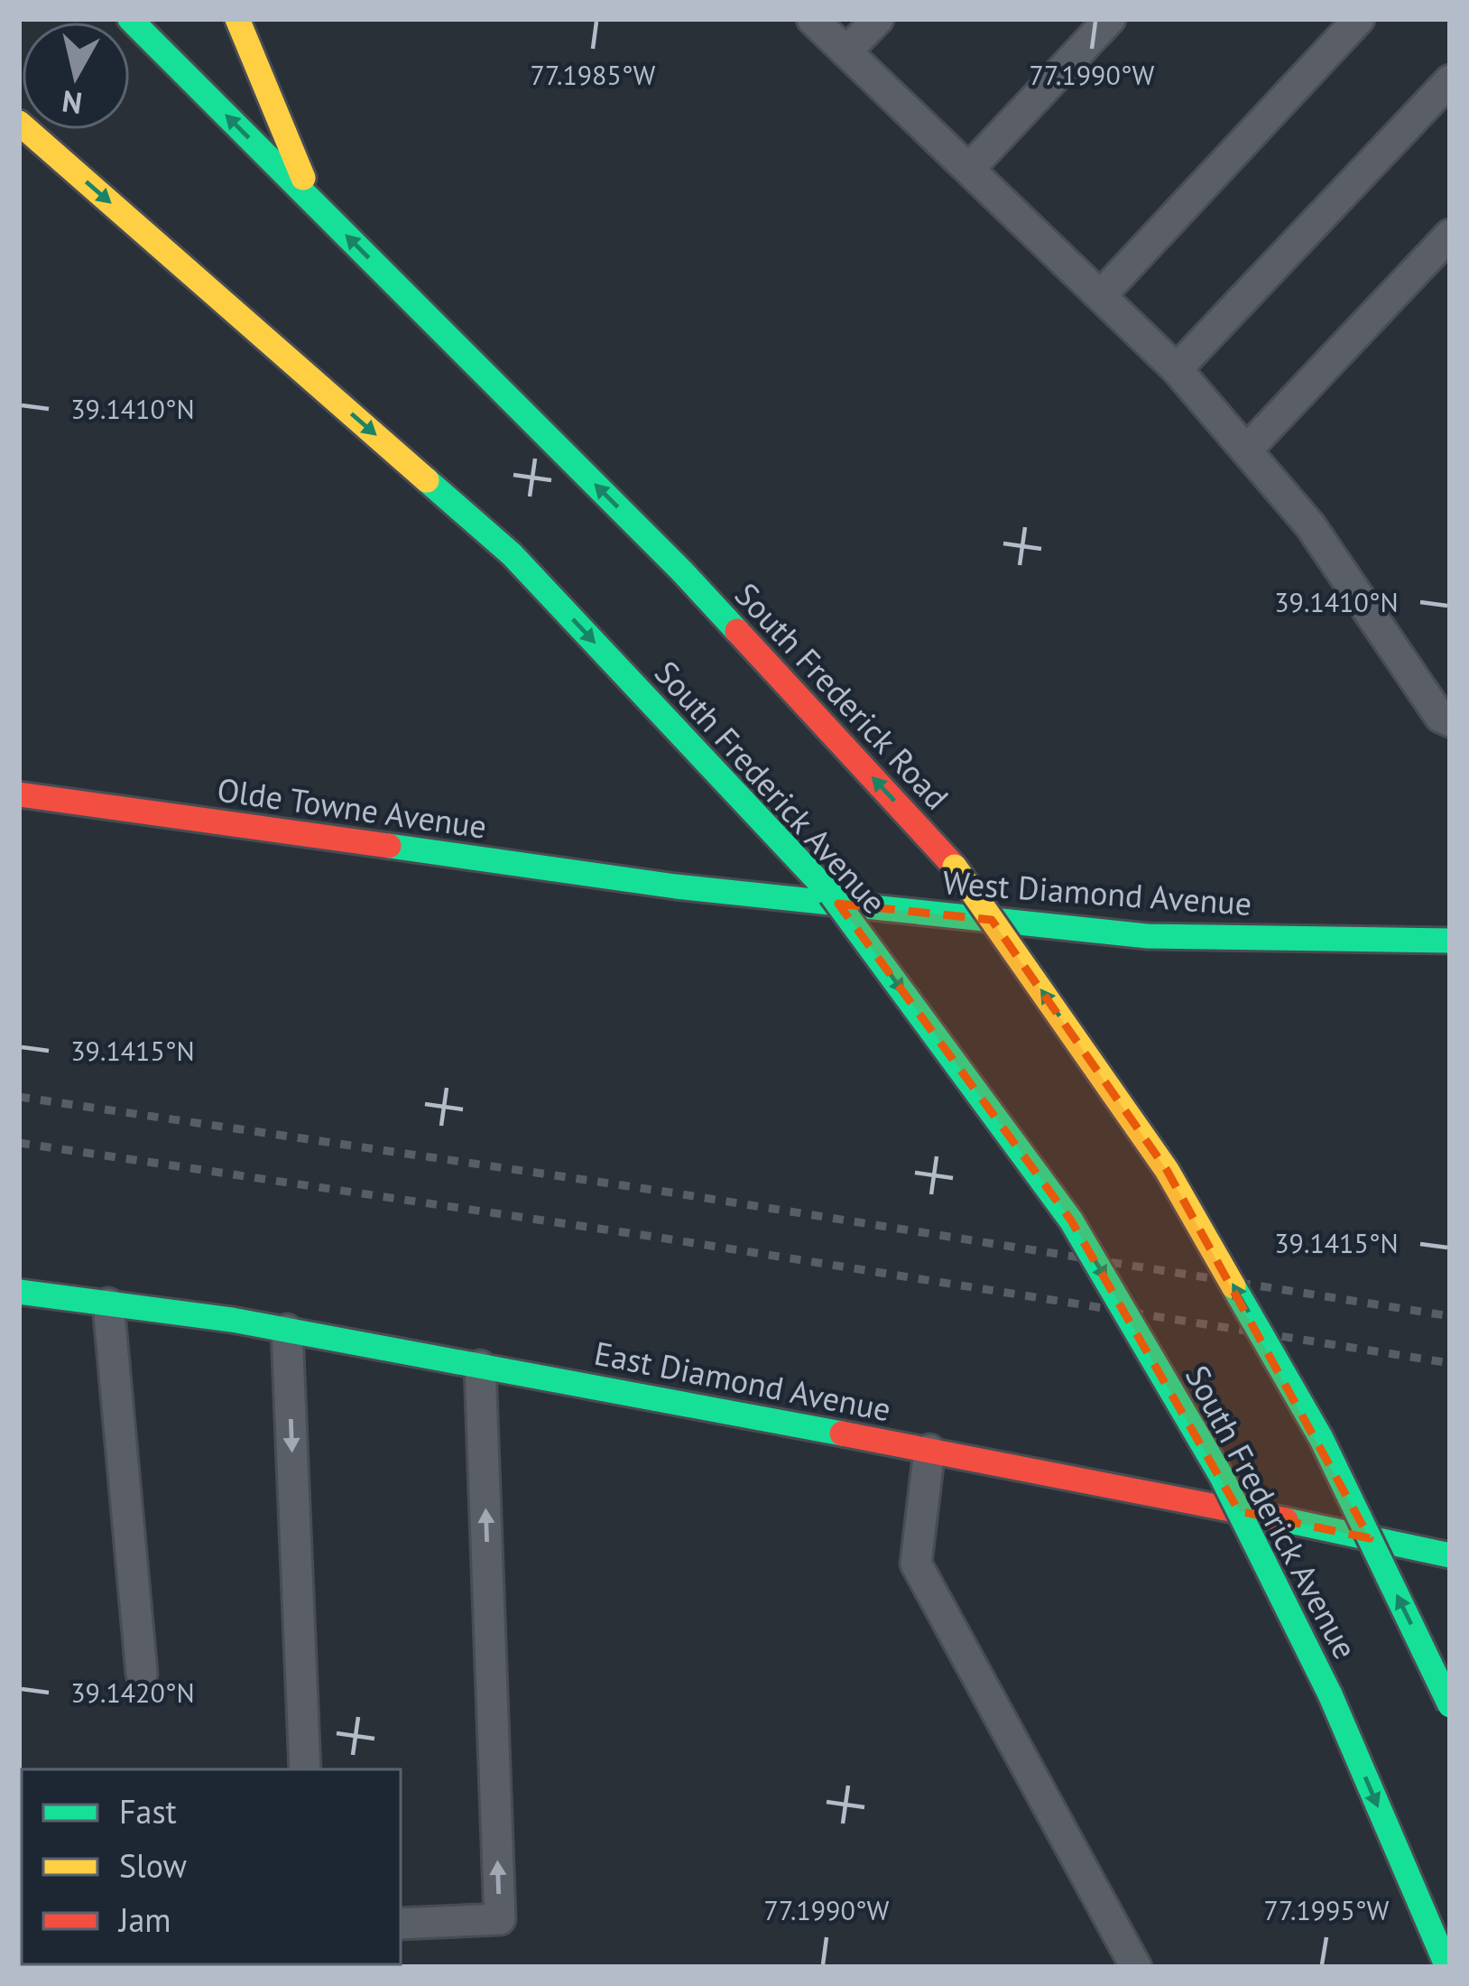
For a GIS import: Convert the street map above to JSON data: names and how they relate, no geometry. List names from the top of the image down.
{
  "streets": {
    "main road": [
      "South Frederick Road",
      "South Frederick Avenue",
      "Olde Towne Avenue",
      "West Diamond Avenue",
      "East Diamond Avenue"
    ]
  },
  "crossings": [
    ["Olde Towne Avenue", "West Diamond Avenue"]
  ],
  "one_way": ["South Frederick Road", "South Frederick Avenue"],
  "legend": ["Fast", "Slow", "Jam"],
  "north": "bottom",
  "coordinates": [
    "77.1985°W",
    "77.1990°W",
    "39.1410°N",
    "39.1415°N",
    "39.1420°N",
    "77.1995°W"
  ]
}
